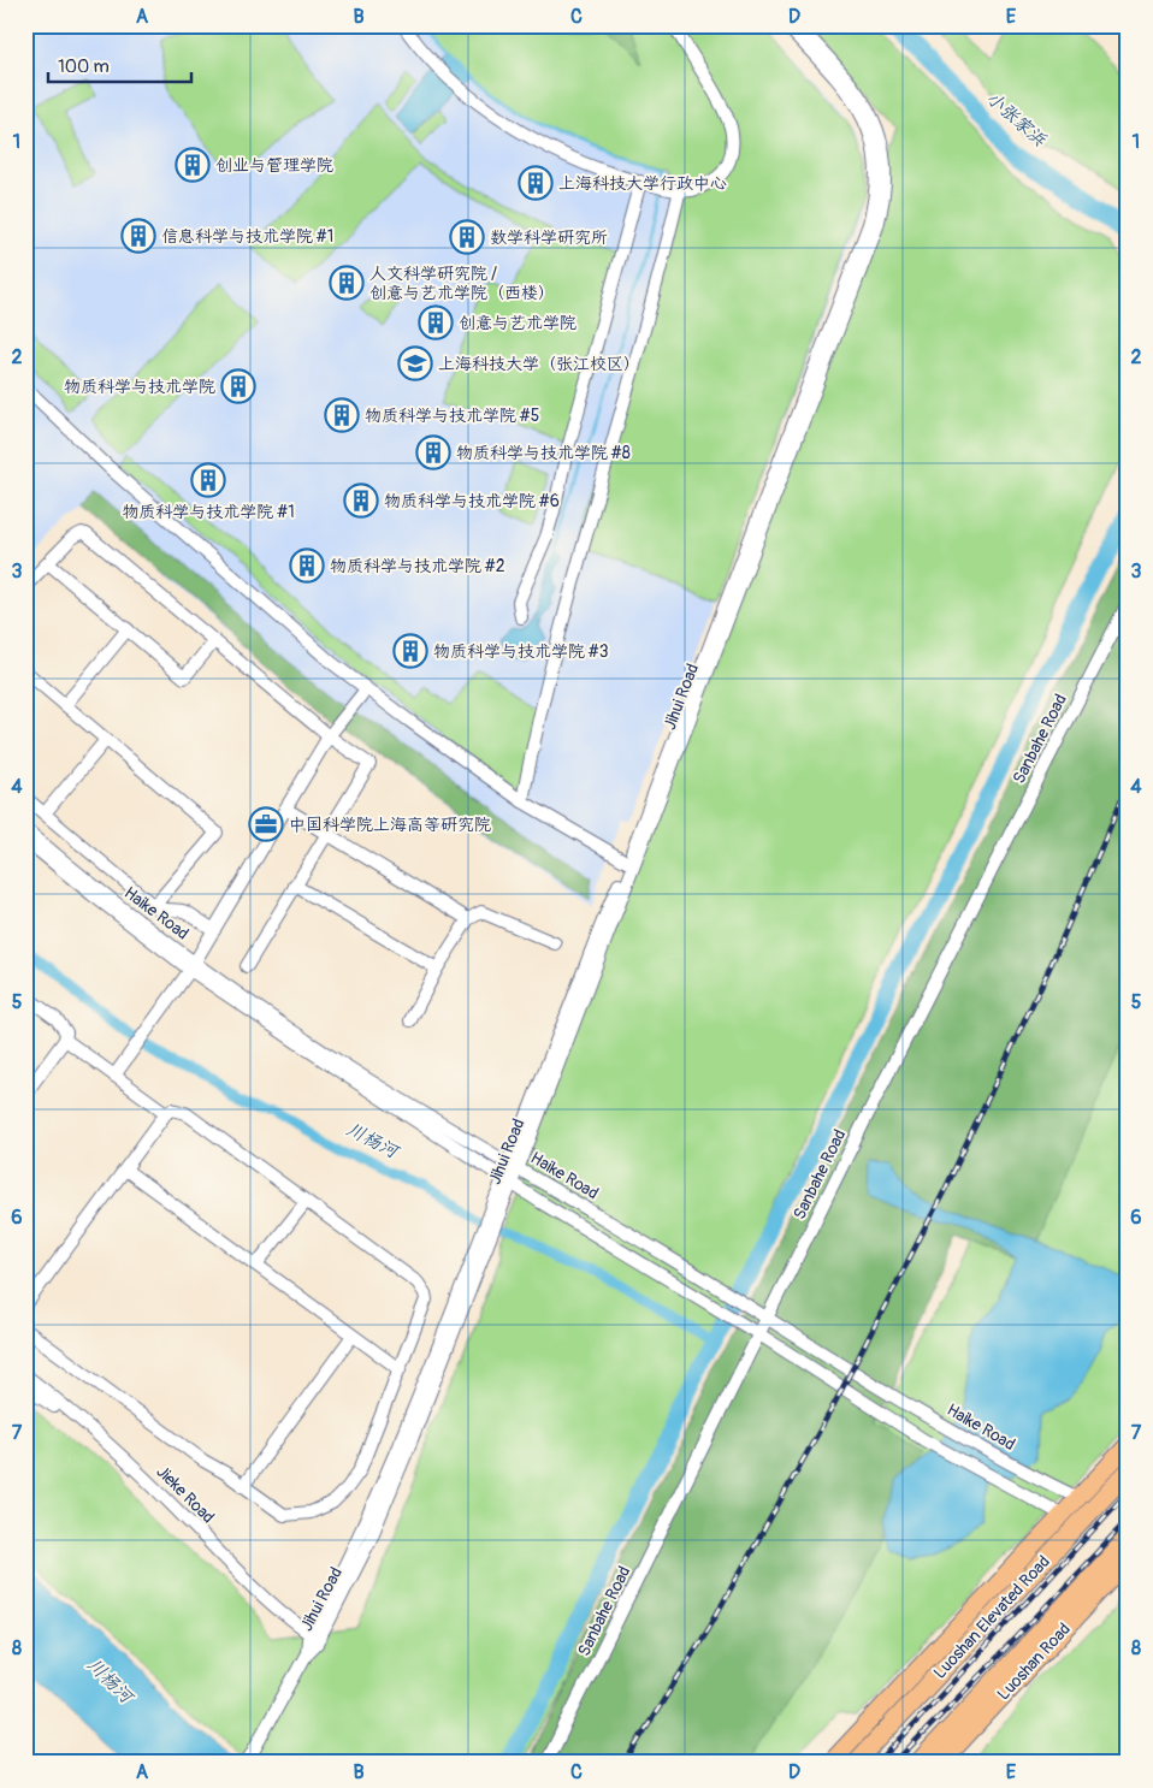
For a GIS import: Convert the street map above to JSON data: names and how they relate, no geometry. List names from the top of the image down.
{
  "streets": {
    "highway": ["Luoshan Elevated Road"],
    "main road": ["Luoshan Road"],
    "street": [
      "Jihui Road",
      "Sanbahe Road",
      "Haike Road",
      "Jieke Road"
    ]
  },
  "crossings": [
    ["Jihui Road", "Haike Road"],
    ["Jihui Road", "Jieke Road"],
    ["Sanbahe Road", "Haike Road"]
  ],
  "water": ["小张家浜", "川杨河"],
  "places": {
    "building": [
      "创业与管理学院",
      "上海科技大学行政中心",
      "信息科学与技术学院 #1",
      "数学科学研究所",
      "人文科学研究院 / 创意与艺术学院（西楼）",
      "创意与艺术学院",
      "物质科学与技术学院",
      "物质科学与技术学院 #5",
      "物质科学与技术学院 #8",
      "物质科学与技术学院 #1",
      "物质科学与技术学院 #6",
      "物质科学与技术学院 #2",
      "物质科学与技术学院 #3"
    ],
    "school or university": ["上海科技大学（张江校区）"],
    "office": ["中国科学院上海高等研究院"]
  },
  "scale_bar": "100 m",
  "grid": {
    "columns": [
      "A",
      "B",
      "C",
      "D",
      "E"
    ],
    "rows": [
      "1",
      "2",
      "3",
      "4",
      "5",
      "6",
      "7",
      "8"
    ]
  }
}
